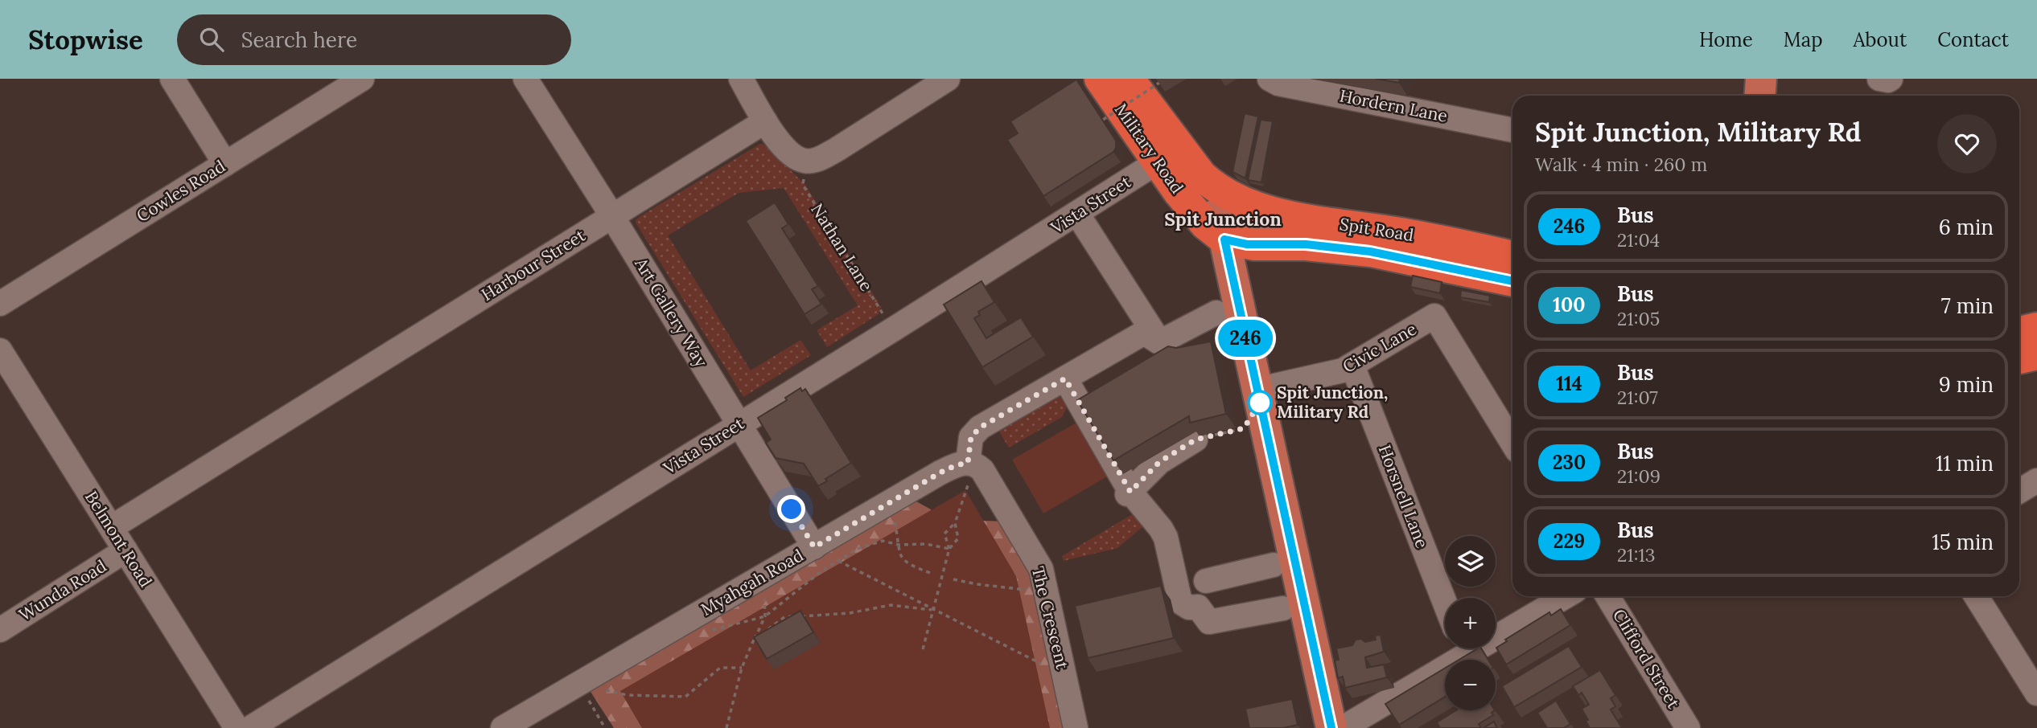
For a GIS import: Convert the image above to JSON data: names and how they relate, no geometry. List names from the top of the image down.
{
  "streets": {
    "highway": ["Military Road", "Spit Road"],
    "street": [
      "Hordern Lane",
      "Cowles Road",
      "Vista Street",
      "Harbour Street",
      "Art Gallery Way",
      "Civic Lane",
      "Horsnell Lane",
      "Belmont Road",
      "Myahgah Road",
      "Wunda Road",
      "The Crescent",
      "Clifford Street"
    ],
    "path": ["Nathan Lane"]
  },
  "crossings": [
    ["Military Road", "Vista Street"],
    ["Military Road", "Spit Road"],
    ["Military Road", "Civic Lane"],
    ["Vista Street", "Nathan Lane"],
    ["Vista Street", "Art Gallery Way"],
    ["Harbour Street", "Art Gallery Way"],
    ["Harbour Street", "Belmont Road"],
    ["Art Gallery Way", "Myahgah Road"],
    ["Civic Lane", "Horsnell Lane"],
    ["Belmont Road", "Wunda Road"],
    ["Myahgah Road", "The Crescent"]
  ],
  "districts": ["Spit Junction"],
  "places": ["Spit Junction, Military Rd"],
  "lines": ["bus line 246"],
  "page": {
    "header": "Stopwise",
    "search": "Search here",
    "nav": [
      "Home",
      "Map",
      "About",
      "Contact"
    ],
    "on_map": "246",
    "heading": ["Spit Junction, Military Rd", "Walk · 4 min · 260 m"],
    "list": [
      {
        "mark": "246",
        "name": "Bus",
        "note": "21:04",
        "value": "6 min"
      },
      {
        "mark": "100",
        "name": "Bus",
        "note": "21:05",
        "value": "7 min"
      },
      {
        "mark": "114",
        "name": "Bus",
        "note": "21:07",
        "value": "9 min"
      },
      {
        "mark": "230",
        "name": "Bus",
        "note": "21:09",
        "value": "11 min"
      },
      {
        "mark": "229",
        "name": "Bus",
        "note": "21:13",
        "value": "15 min"
      }
    ],
    "map_buttons": ["+", "−"]
  }
}
